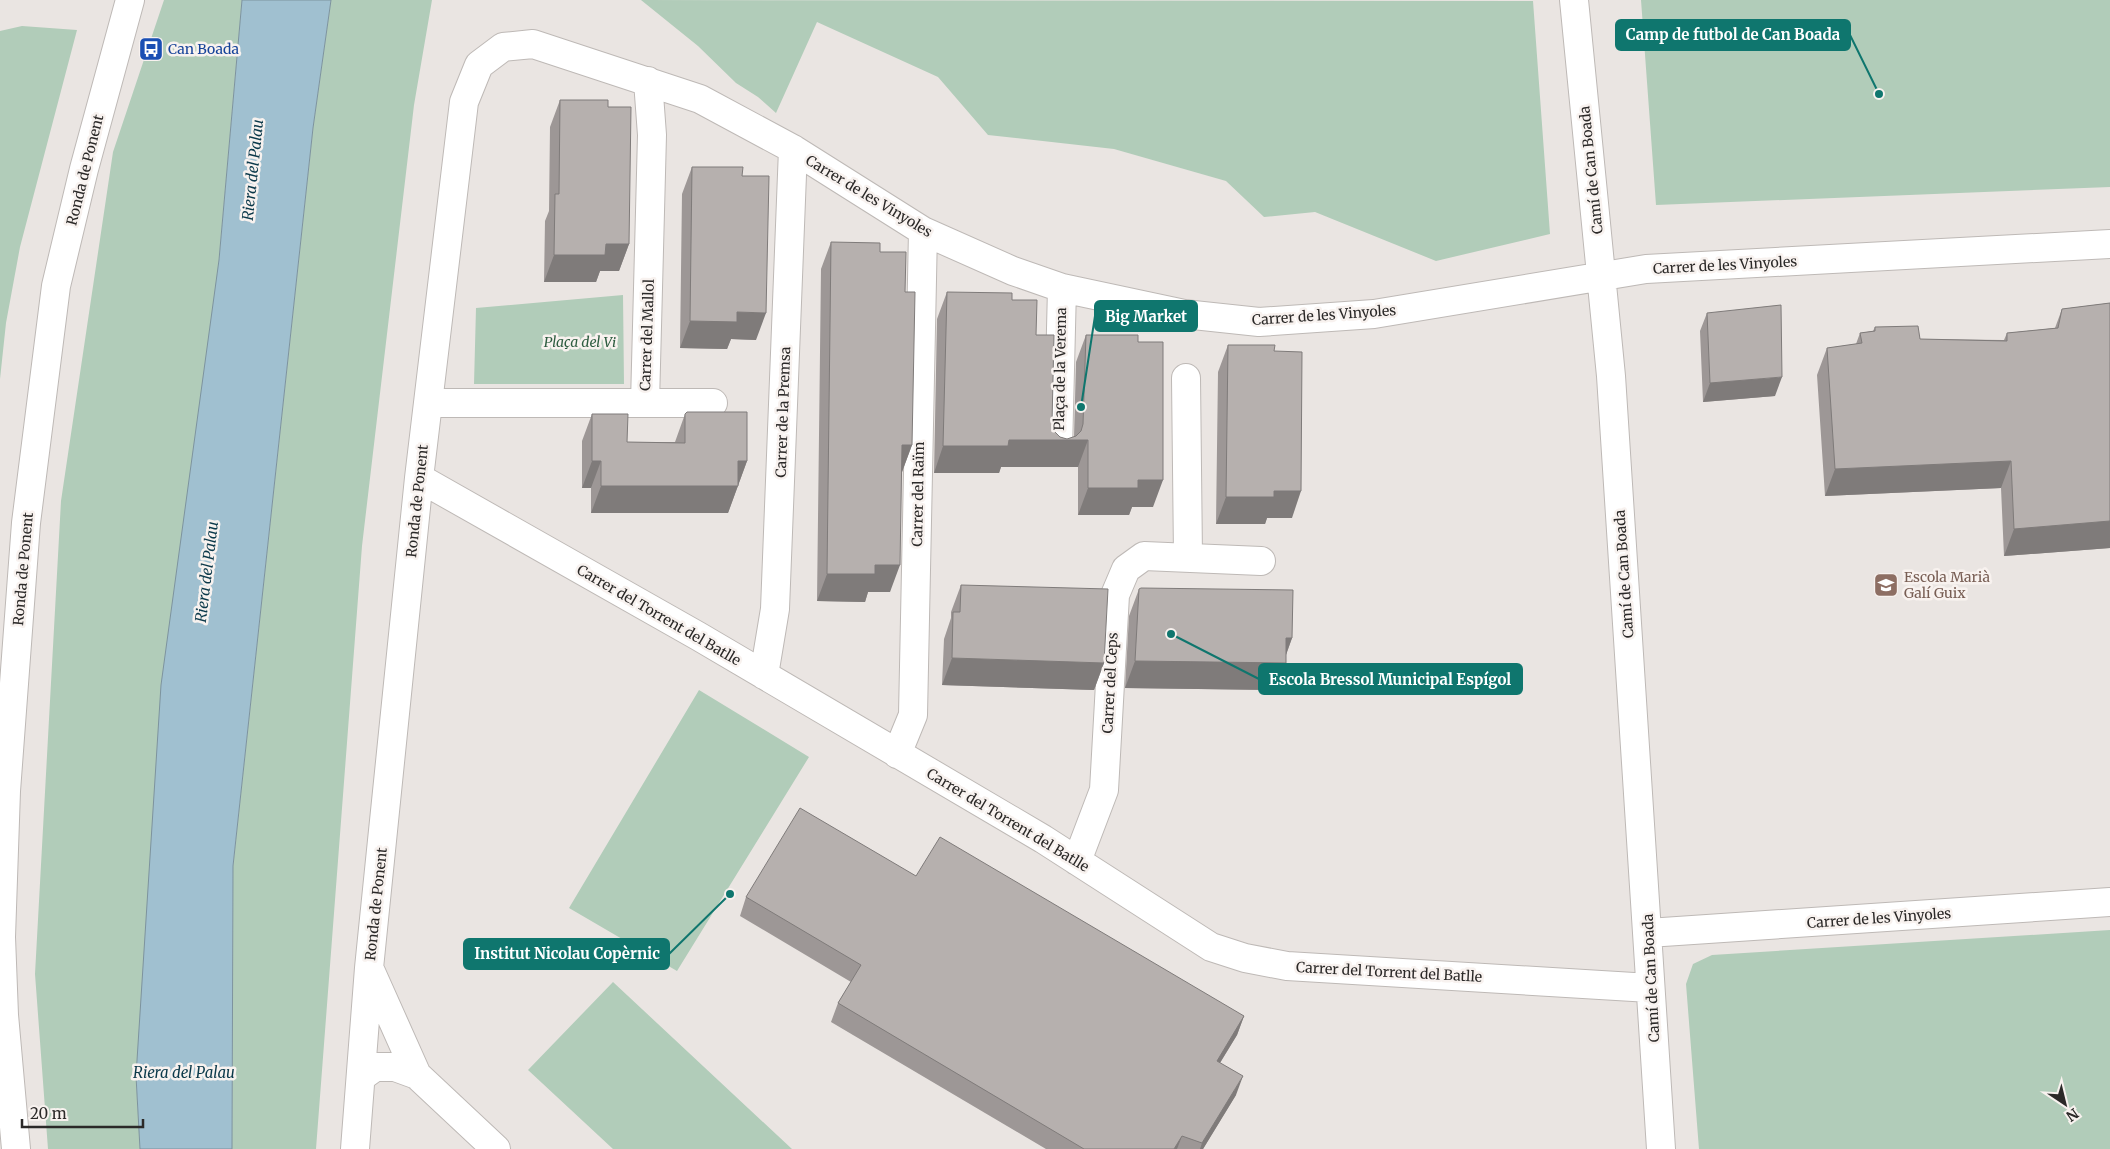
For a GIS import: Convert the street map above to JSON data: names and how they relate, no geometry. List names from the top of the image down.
{
  "streets": {
    "street": [
      "Ronda de Ponent",
      "Camí de Can Boada",
      "Carrer de les Vinyoles",
      "Carrer del Mallol",
      "Plaça de la Verema",
      "Carrer de la Premsa",
      "Carrer del Raïm",
      "Carrer del Torrent del Batlle",
      "Carrer del Ceps"
    ]
  },
  "crossings": [
    ["Ronda de Ponent", "Carrer de les Vinyoles"],
    ["Ronda de Ponent", "Carrer del Mallol"],
    ["Ronda de Ponent", "Carrer del Torrent del Batlle"],
    ["Camí de Can Boada", "Carrer de les Vinyoles"],
    ["Camí de Can Boada", "Carrer del Torrent del Batlle"],
    ["Carrer de les Vinyoles", "Carrer del Mallol"],
    ["Carrer de les Vinyoles", "Plaça de la Verema"],
    ["Carrer de les Vinyoles", "Carrer de la Premsa"],
    ["Carrer de les Vinyoles", "Carrer del Raïm"],
    ["Carrer de la Premsa", "Carrer del Torrent del Batlle"],
    ["Carrer del Raïm", "Carrer del Torrent del Batlle"],
    ["Carrer del Torrent del Batlle", "Carrer del Ceps"]
  ],
  "water": ["Riera del Palau"],
  "parks": ["Plaça del Vi"],
  "places": {
    "bus stop": ["Can Boada"],
    "other": [
      "Camp de futbol de Can Boada",
      "Big Market",
      "Escola Bressol Municipal Espígol",
      "Institut Nicolau Copèrnic"
    ],
    "school or university": ["Escola Marià Galí Guix"]
  },
  "scale_bar": "20 m",
  "north": "bottom right"
}
